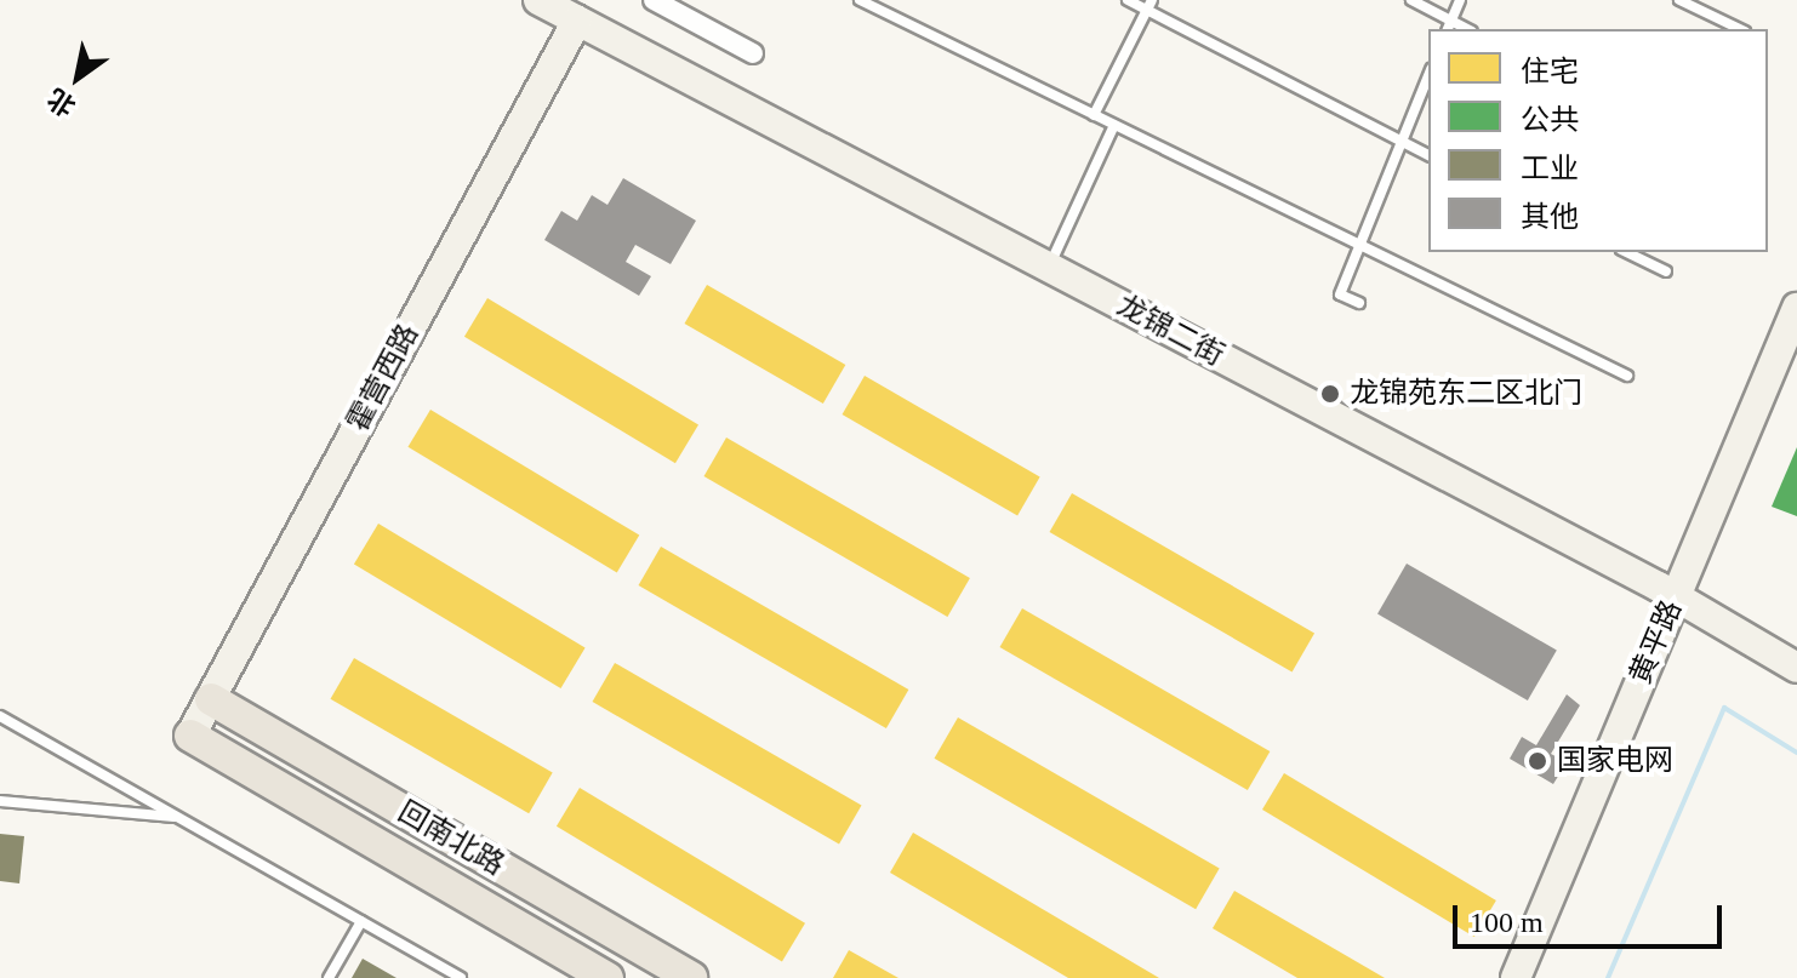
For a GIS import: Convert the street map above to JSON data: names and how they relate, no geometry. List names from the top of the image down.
{
  "streets": {
    "main road": ["回南北路"],
    "street": ["龙锦二街", "霍营西路", "黄平路"]
  },
  "crossings": [
    ["龙锦二街", "霍营西路"],
    ["龙锦二街", "黄平路"],
    ["霍营西路", "回南北路"]
  ],
  "places": ["龙锦苑东二区北门", "国家电网"],
  "legend": [
    "住宅",
    "公共",
    "工业",
    "其他"
  ],
  "scale_bar": "100 m",
  "north": "bottom left"
}
